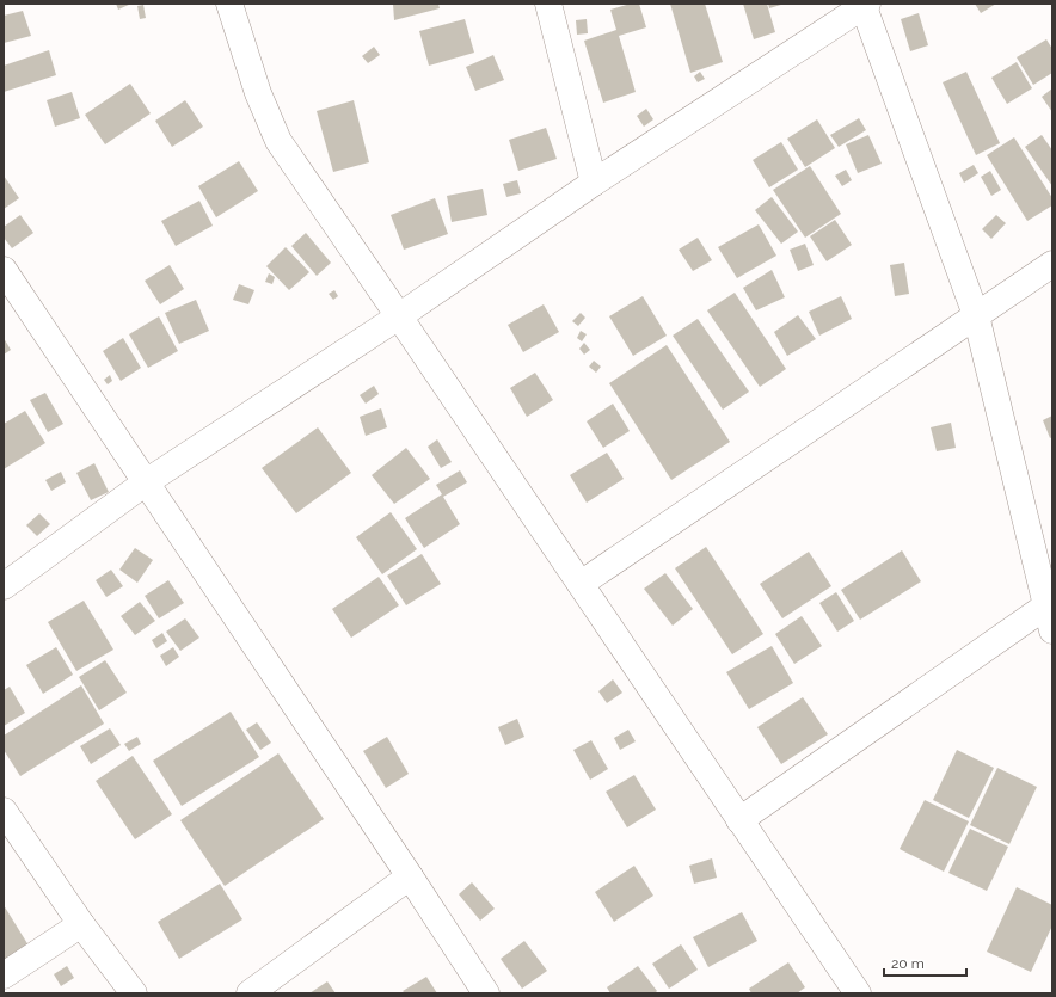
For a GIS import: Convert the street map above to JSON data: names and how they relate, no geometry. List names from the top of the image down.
{
  "scale_bar": "20 m"
}
